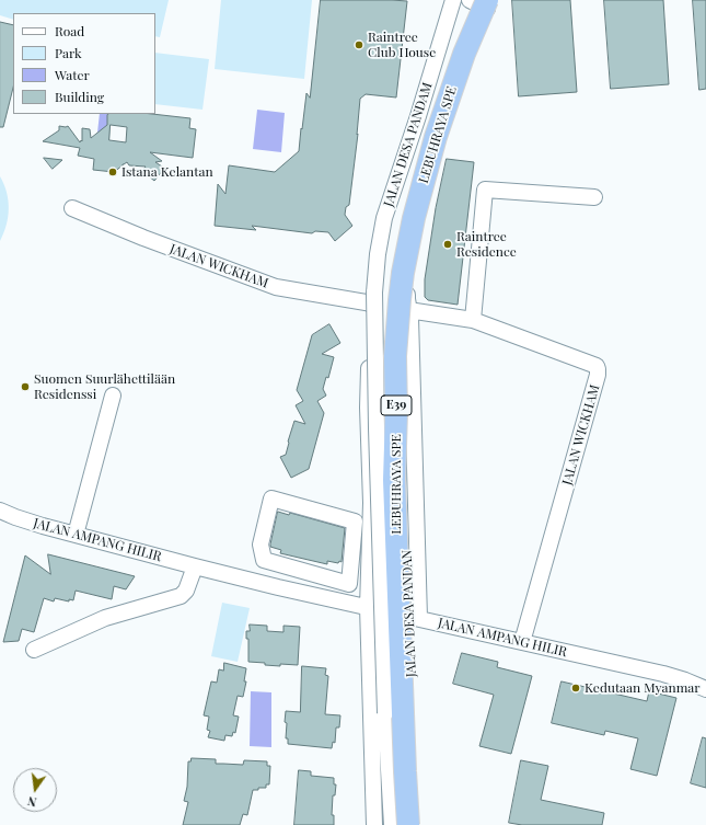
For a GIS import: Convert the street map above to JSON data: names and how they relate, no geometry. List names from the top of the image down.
{
  "streets": {
    "highway": ["LEBUHRAYA SPE", "E39"],
    "street": [
      "JALAN DESA PANDAM",
      "JALAN WICKHAM",
      "JALAN AMPANG HILIR",
      "JALAN DESA PANDAN"
    ]
  },
  "crossings": [
    ["LEBUHRAYA SPE", "JALAN DESA PANDAN"],
    ["JALAN DESA PANDAM", "JALAN WICKHAM"],
    ["JALAN DESA PANDAM", "JALAN DESA PANDAN"],
    ["JALAN WICKHAM", "JALAN AMPANG HILIR"],
    ["JALAN WICKHAM", "JALAN DESA PANDAN"]
  ],
  "places": [
    "Raintree Club House",
    "Istana Kelantan",
    "Raintree Residence",
    "Suomen Suurlähettilään Residenssi",
    "Kedutaan Myanmar"
  ],
  "legend": [
    "Road",
    "Park",
    "Water",
    "Building"
  ],
  "north": "bottom"
}
